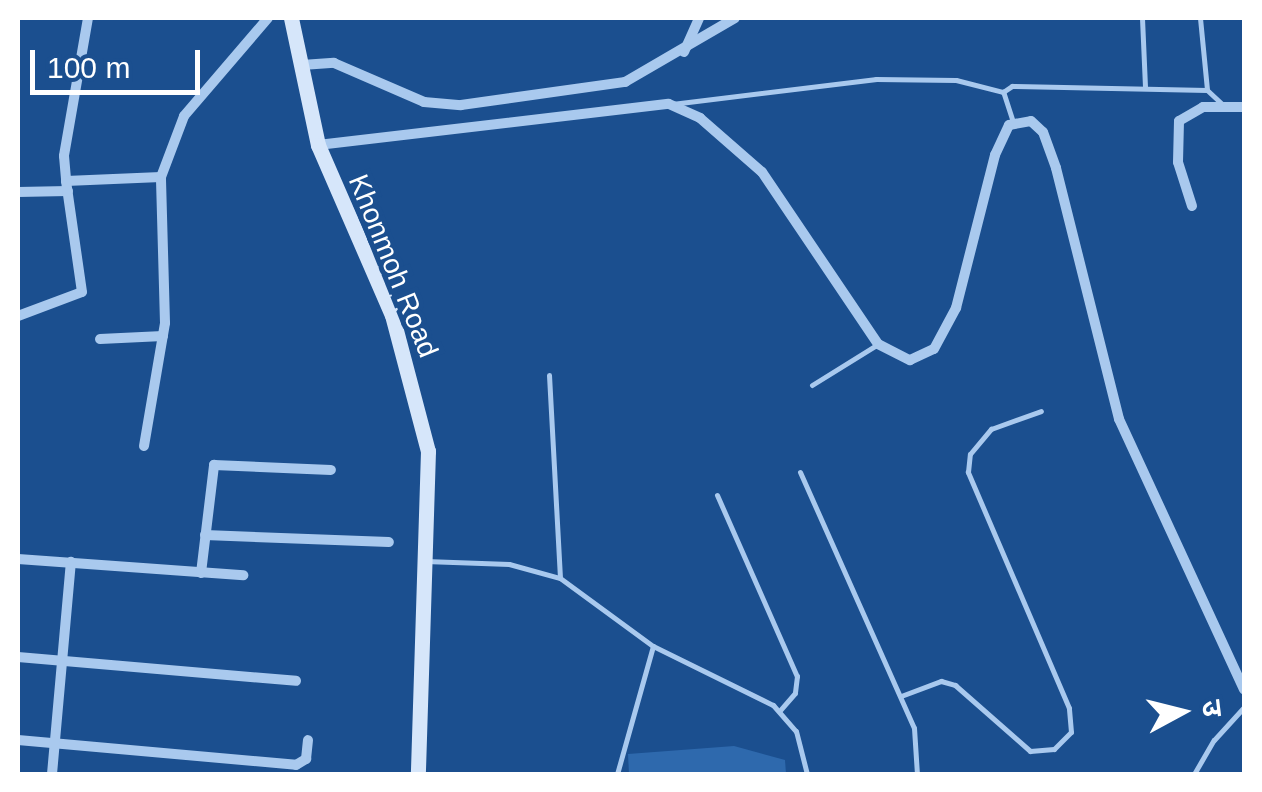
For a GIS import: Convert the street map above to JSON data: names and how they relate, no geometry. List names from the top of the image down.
{
  "streets": {
    "main road": ["Khonmoh Road"]
  },
  "scale_bar": "100 m",
  "north": "right"
}
